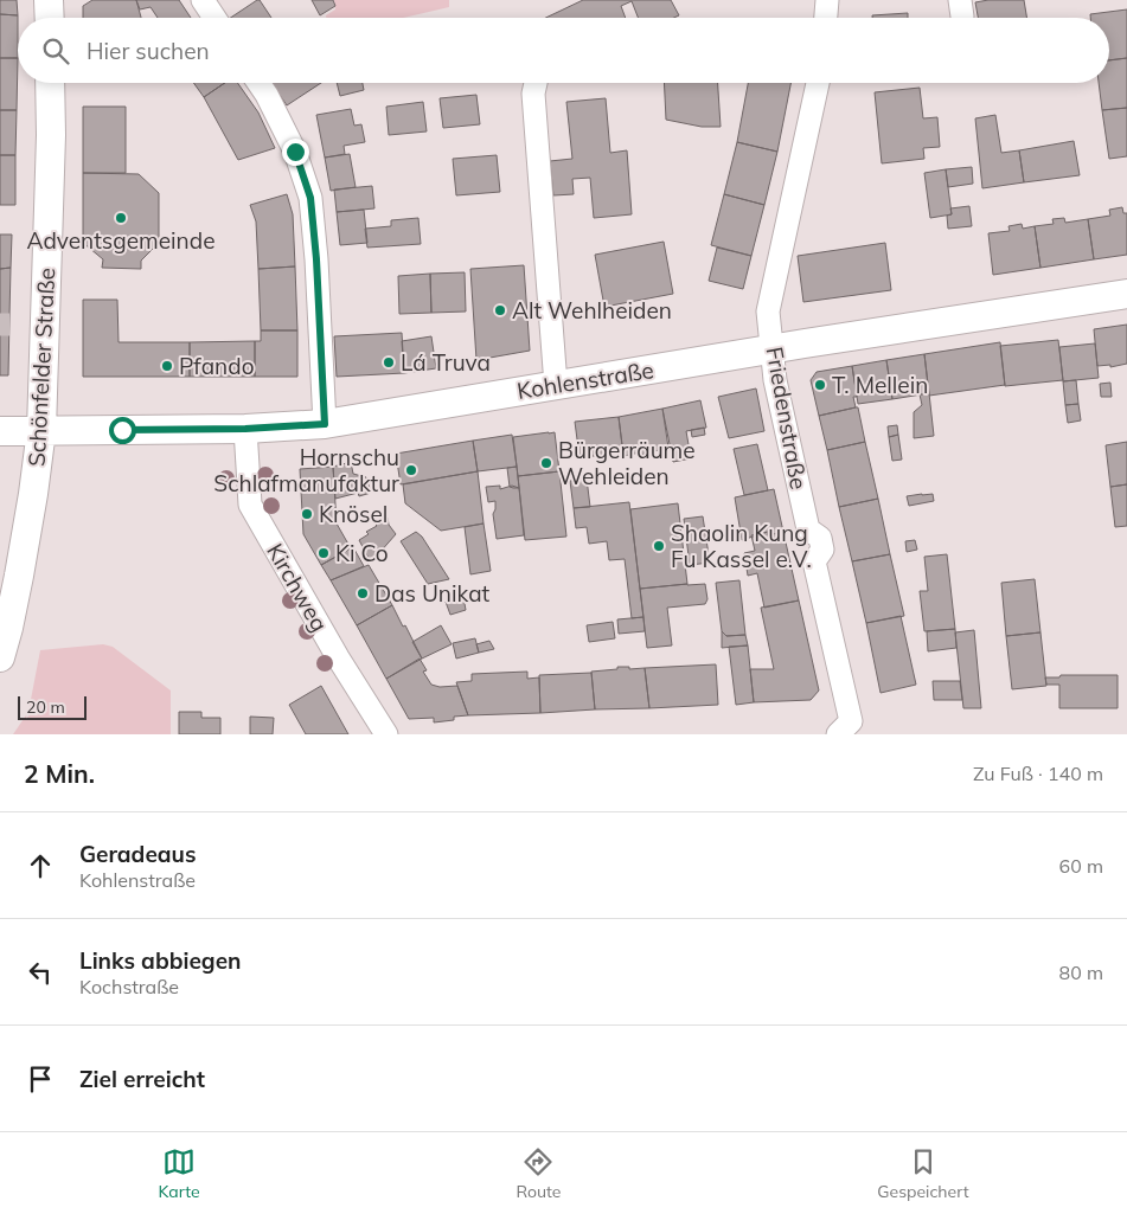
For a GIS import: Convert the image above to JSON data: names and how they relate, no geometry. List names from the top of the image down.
{
  "streets": {
    "main road": ["Schönfelder Straße", "Kohlenstraße"],
    "street": ["Friedenstraße", "Kirchweg"]
  },
  "crossings": [
    ["Schönfelder Straße", "Kohlenstraße"],
    ["Kohlenstraße", "Friedenstraße"],
    ["Kohlenstraße", "Kirchweg"]
  ],
  "places": [
    "Adventsgemeinde",
    "Alt Wehlheiden",
    "Lá Truva",
    "Pfando",
    "T. Mellein",
    "Bürgerräume Wehleiden",
    "Hornschu Schlafmanufaktur",
    "Knösel",
    "Shaolin Kung Fu Kassel e.V.",
    "Ki Co",
    "Das Unikat"
  ],
  "scale_bar": "20 m",
  "page": {
    "search": "Hier suchen",
    "scale": "20 m",
    "heading": ["2 Min.", "Zu Fuß · 140 m"],
    "list": [
      ["Geradeaus", "Kohlenstraße", "60 m"],
      ["Links abbiegen", "Kochstraße", "80 m"],
      "Ziel erreicht"
    ],
    "nav": ["Karte", "Route", "Gespeichert"]
  }
}
